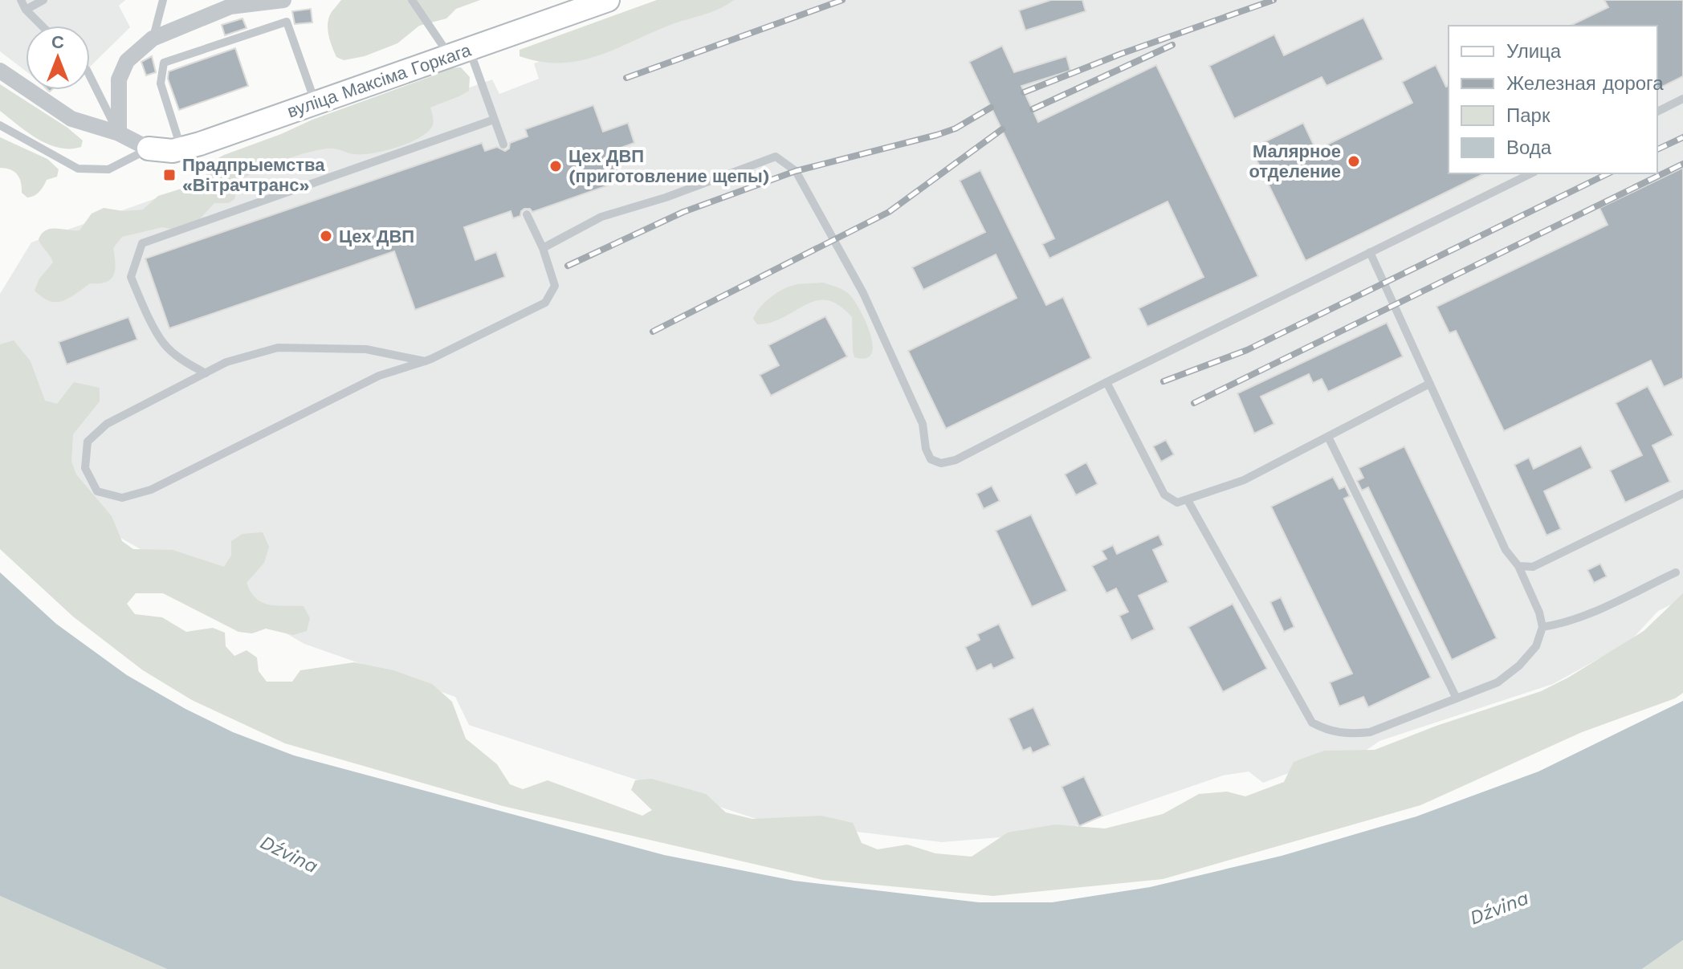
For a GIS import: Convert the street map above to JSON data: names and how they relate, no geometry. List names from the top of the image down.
{
  "streets": {
    "main road": ["вуліца Максіма Горкага"]
  },
  "water": ["Dźvina"],
  "places": {
    "other": ["Малярное отделение", "Цех ДВП (приготовление щепы)", "Цех ДВП"],
    "transit": ["Прадпрыемства «Вітрачтранс»"]
  },
  "legend": [
    "Улица",
    "Железная дорога",
    "Парк",
    "Вода"
  ],
  "north": "top"
}
